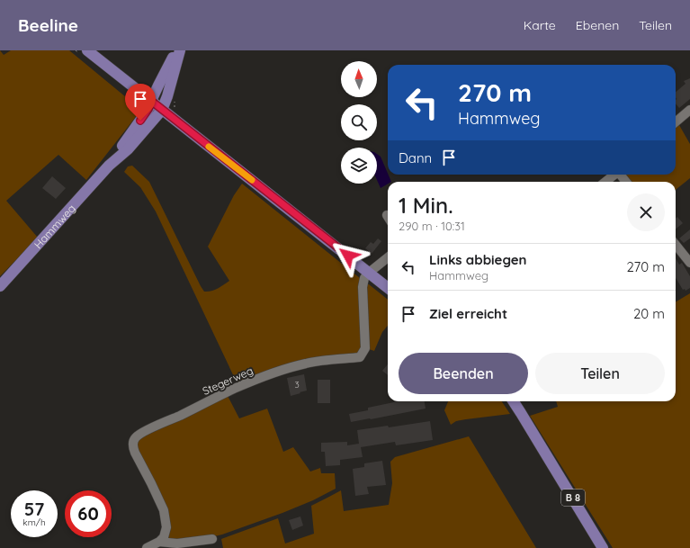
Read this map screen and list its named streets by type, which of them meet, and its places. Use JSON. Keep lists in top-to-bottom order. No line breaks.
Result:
{"streets":{"main road":["Hammweg","B 8"],"street":["Stegerweg"]},"house_numbers":["3"],"north":"top","page":{"header":"Beeline","nav":["Karte","Ebenen","Teilen"],"turn":["270 m","Hammweg"],"then":"Dann","heading":["1 Min.","290 m · 10:31"],"list":[{"name":"Links abbiegen","note":"Hammweg","value":"270 m"},{"name":"Ziel erreicht","value":"20 m"}],"buttons":["Beenden","Teilen"],"speed":"57 km/h","limit":"60"}}
